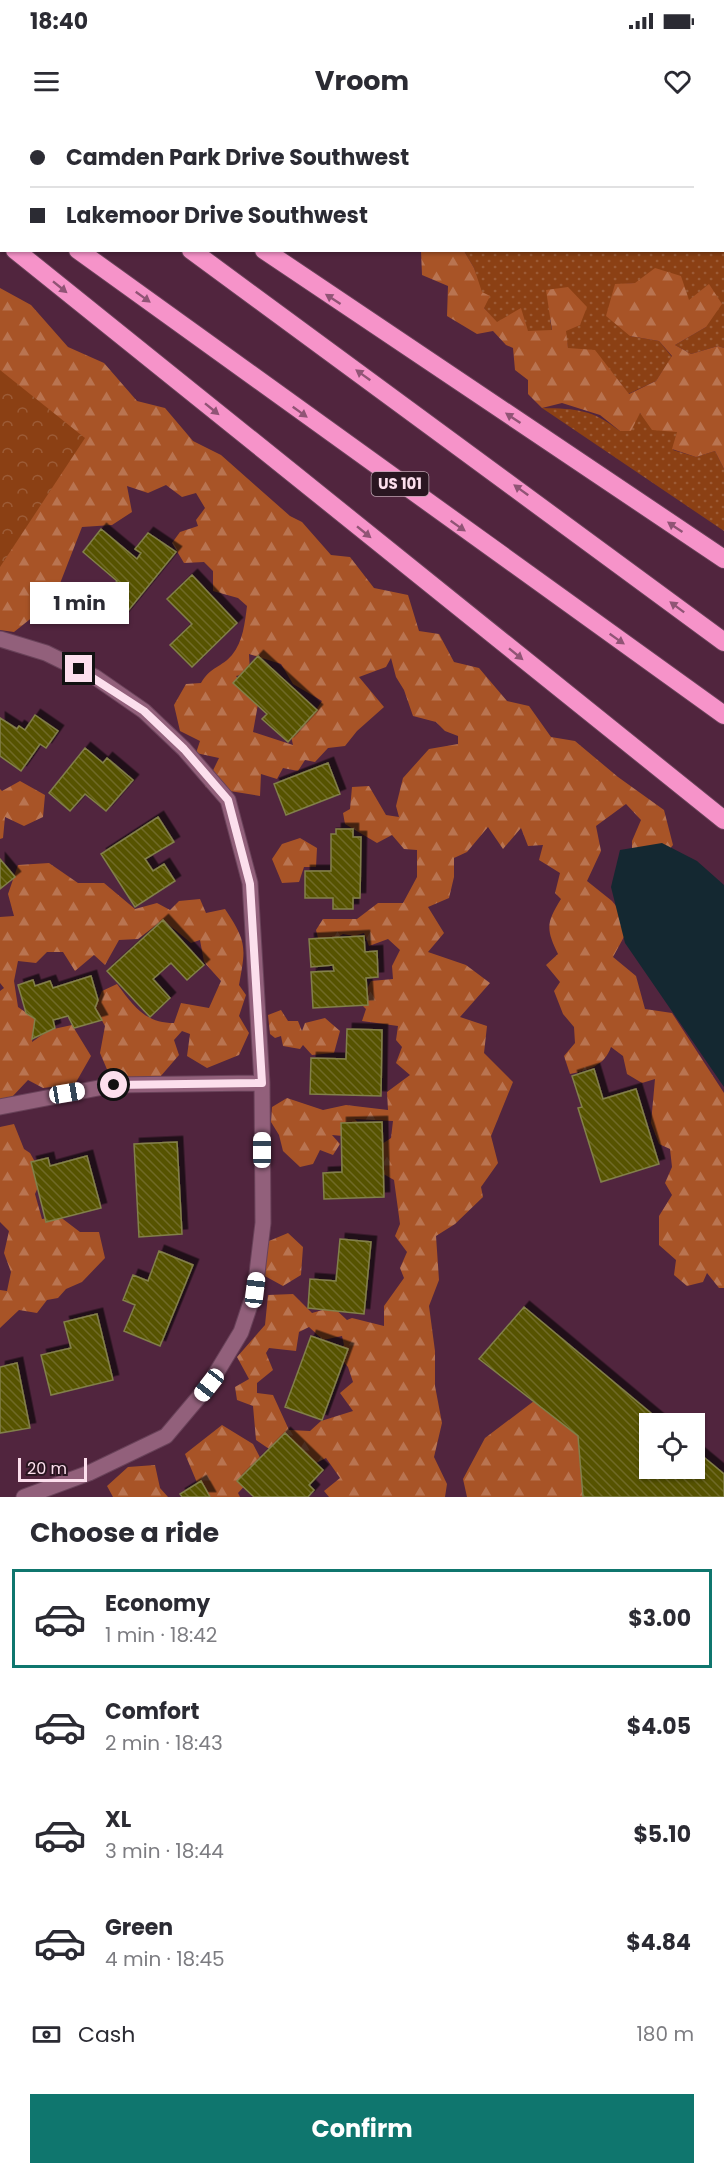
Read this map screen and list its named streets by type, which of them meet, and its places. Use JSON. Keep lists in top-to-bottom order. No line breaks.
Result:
{"streets":{"highway":["US 101"]},"scale_bar":"20 m","page":{"status":"18:40","header":"Vroom","banner":["Camden Park Drive Southwest","Lakemoor Drive Southwest"],"bubble":"1 min","scale":"20 m","heading":"Choose a ride","list":[{"name":"Economy","note":"1 min · 18:42","value":"$3.00"},{"name":"Comfort","note":"2 min · 18:43","value":"$4.05"},{"name":"XL","note":"3 min · 18:44","value":"$5.10"},{"name":"Green","note":"4 min · 18:45","value":"$4.84"}],"pay":["Cash","180 m"],"buttons":"Confirm"}}
